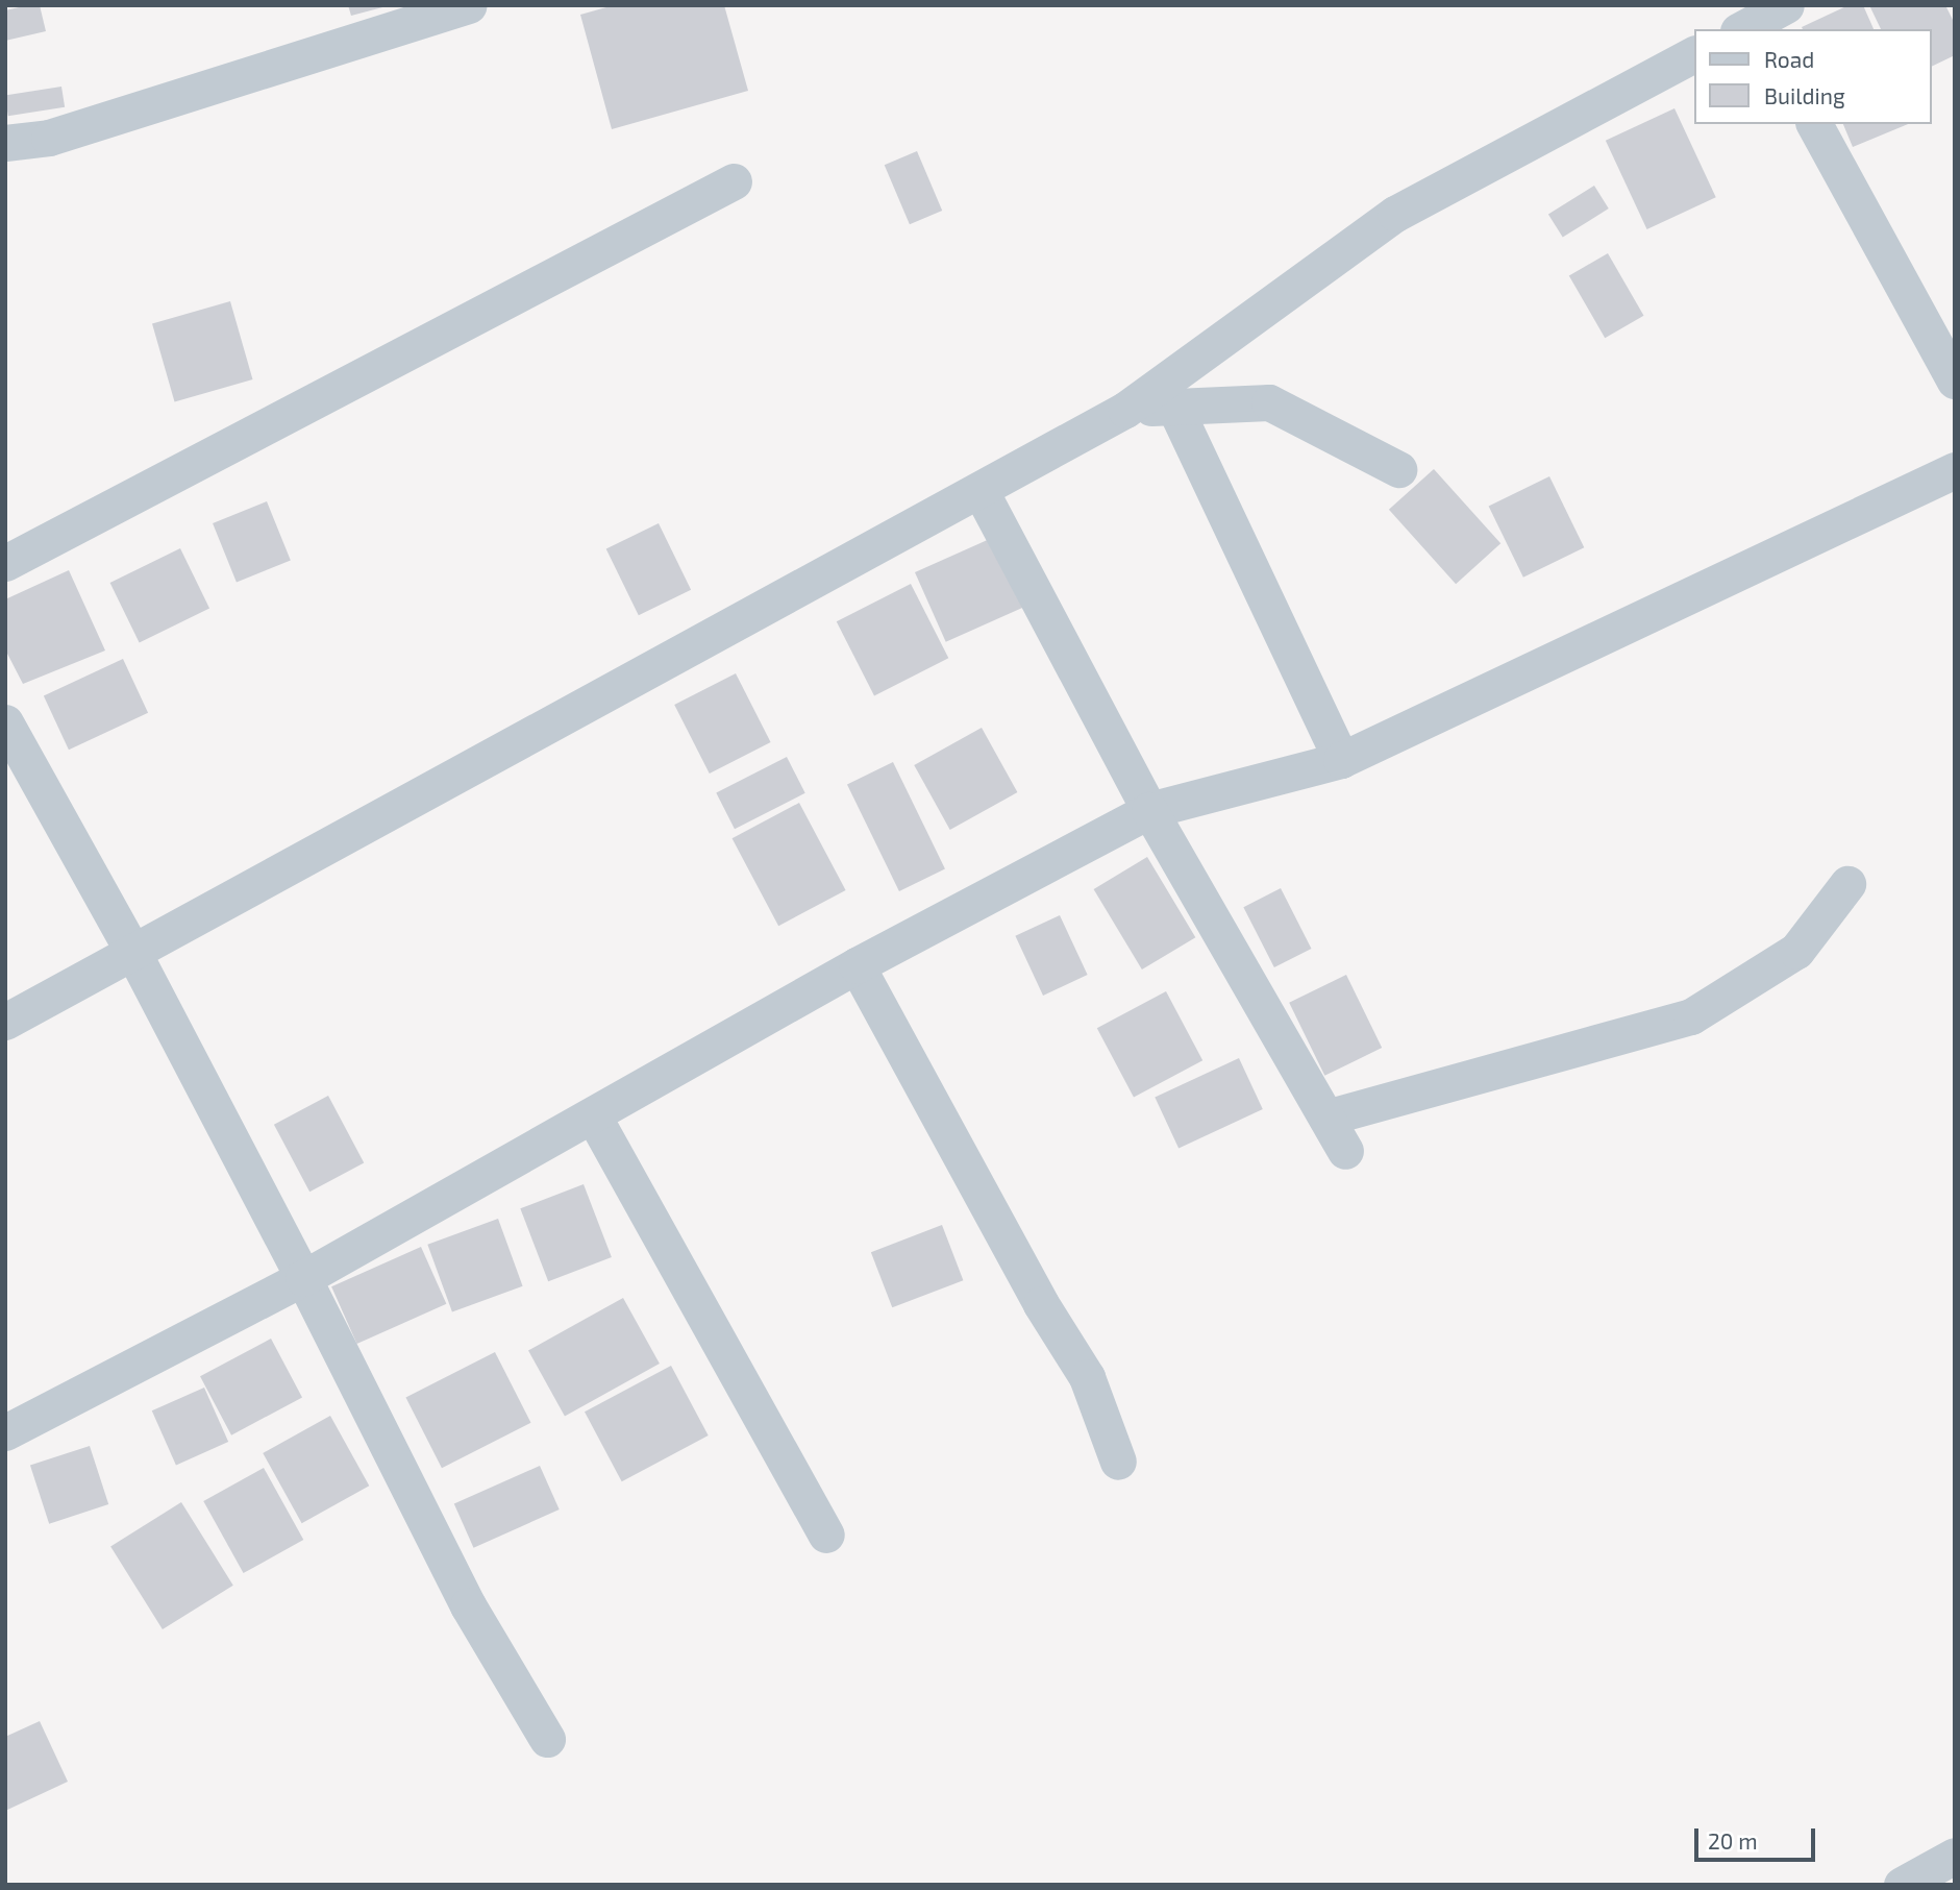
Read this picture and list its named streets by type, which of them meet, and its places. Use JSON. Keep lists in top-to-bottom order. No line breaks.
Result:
{"legend":["Road","Building"],"scale_bar":"20 m"}
